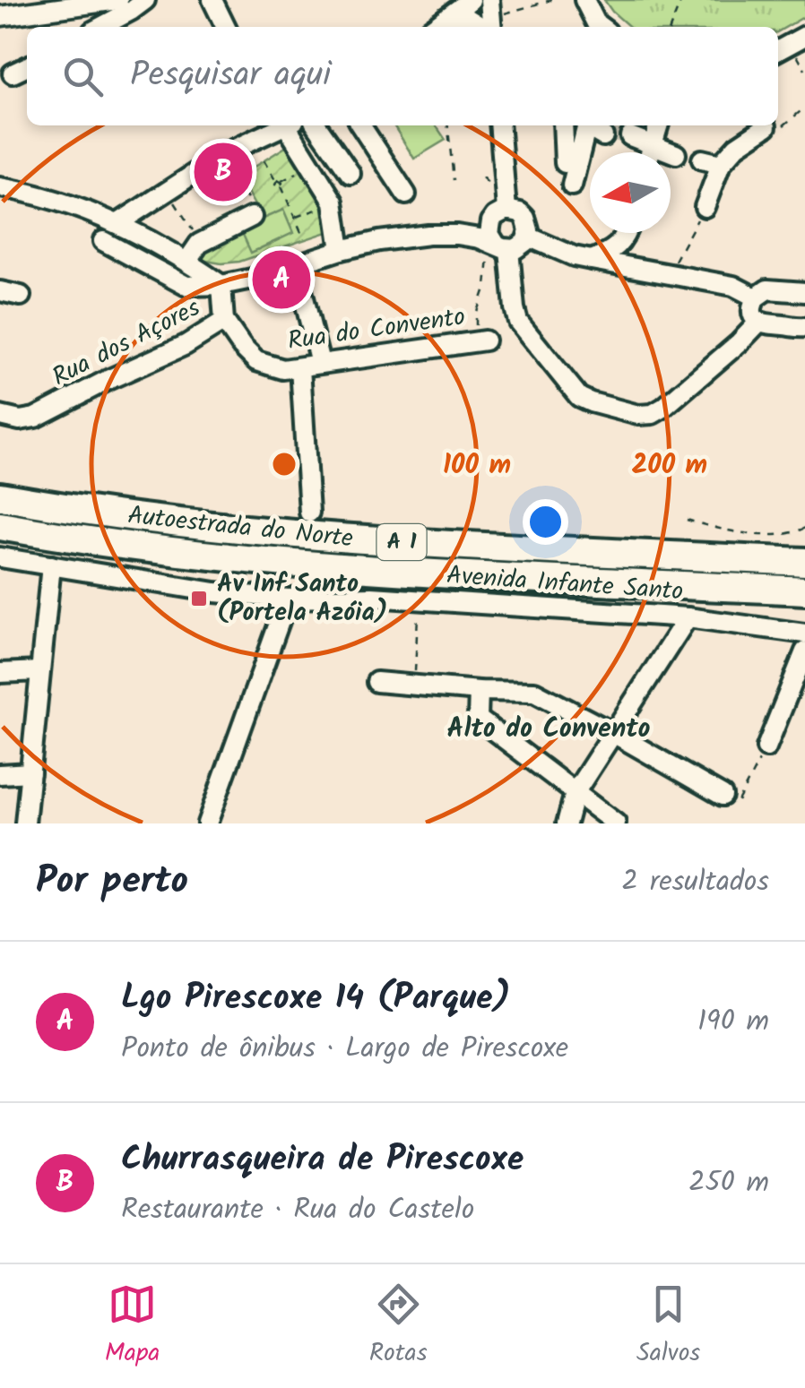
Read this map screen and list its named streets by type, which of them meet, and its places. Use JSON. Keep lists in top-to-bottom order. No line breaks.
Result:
{"streets":{"highway":["Autoestrada do Norte","A 1"],"street":["Rua do Convento","Rua dos Açores","Avenida Infante Santo"]},"crossings":[["Rua do Convento","Rua dos Açores"]],"districts":["Alto do Convento"],"places":{"transit":["Av Inf Santo (Portela Azóia)"]},"north":"left","page":{"search":"Pesquisar aqui","pins":["B","A"],"heading":["Por perto","2 resultados"],"list":[{"mark":"A","name":"Lgo Pirescoxe 14 (Parque)","note":"Ponto de ônibus · Largo de Pirescoxe","value":"190 m"},{"mark":"B","name":"Churrasqueira de Pirescoxe","note":"Restaurante · Rua do Castelo","value":"250 m"}],"nav":["Mapa","Rotas","Salvos"]},"rings":["100 m","200 m"]}
